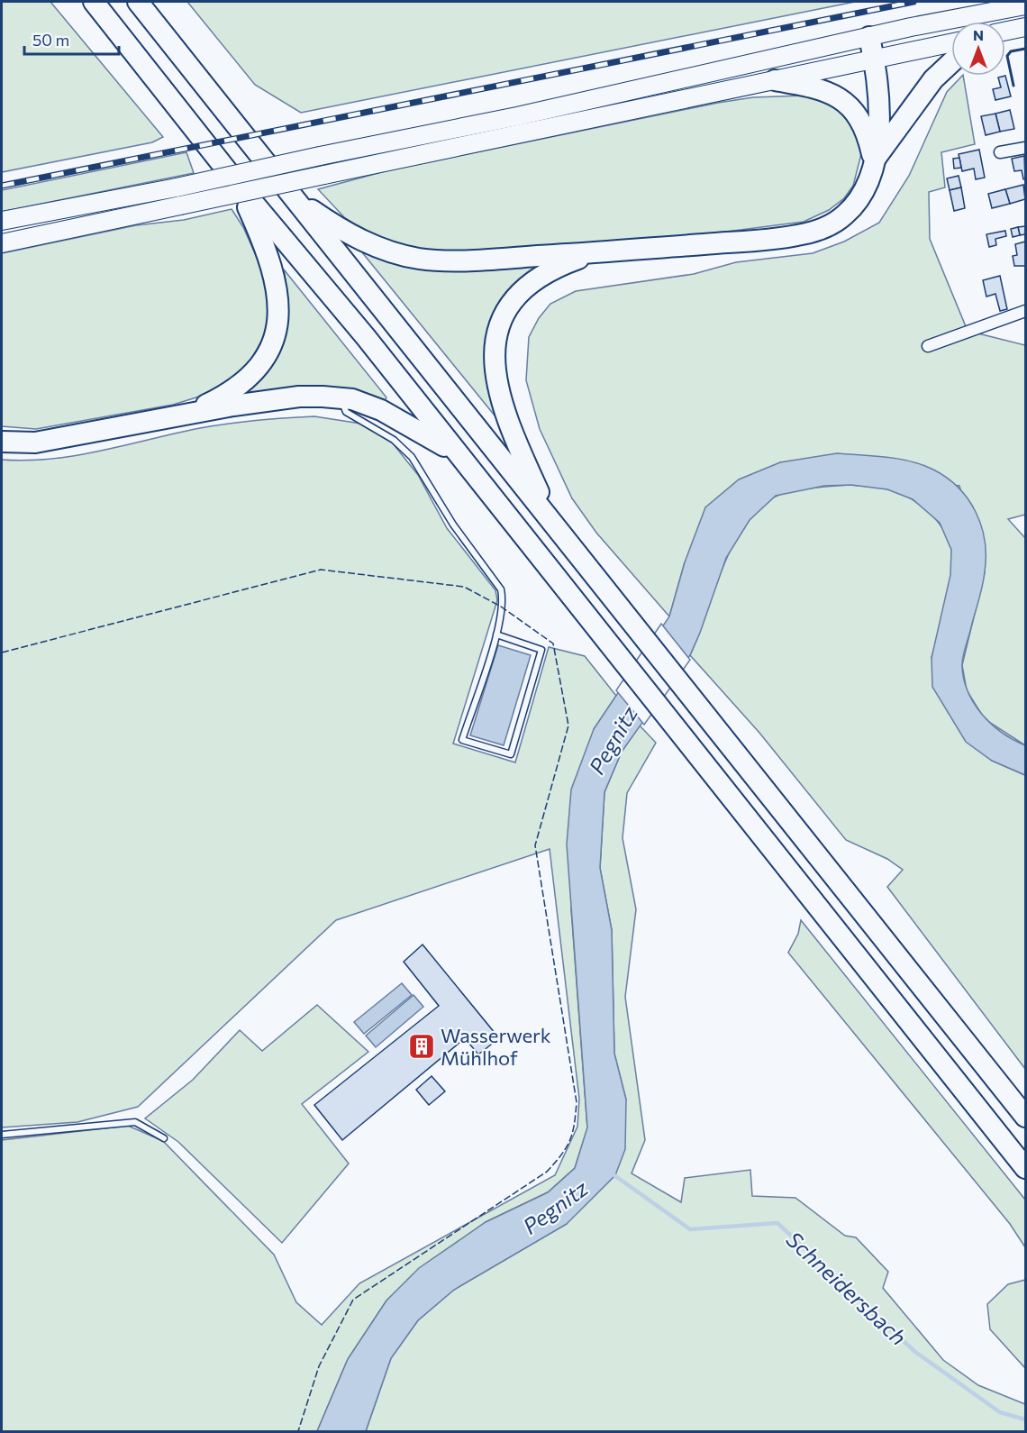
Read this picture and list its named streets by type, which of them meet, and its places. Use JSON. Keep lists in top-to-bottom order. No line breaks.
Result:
{"water":["Pegnitz","Schneidersbach"],"places":{"building":["Wasserwerk Mühlhof"]},"scale_bar":"50 m","north":"top"}
